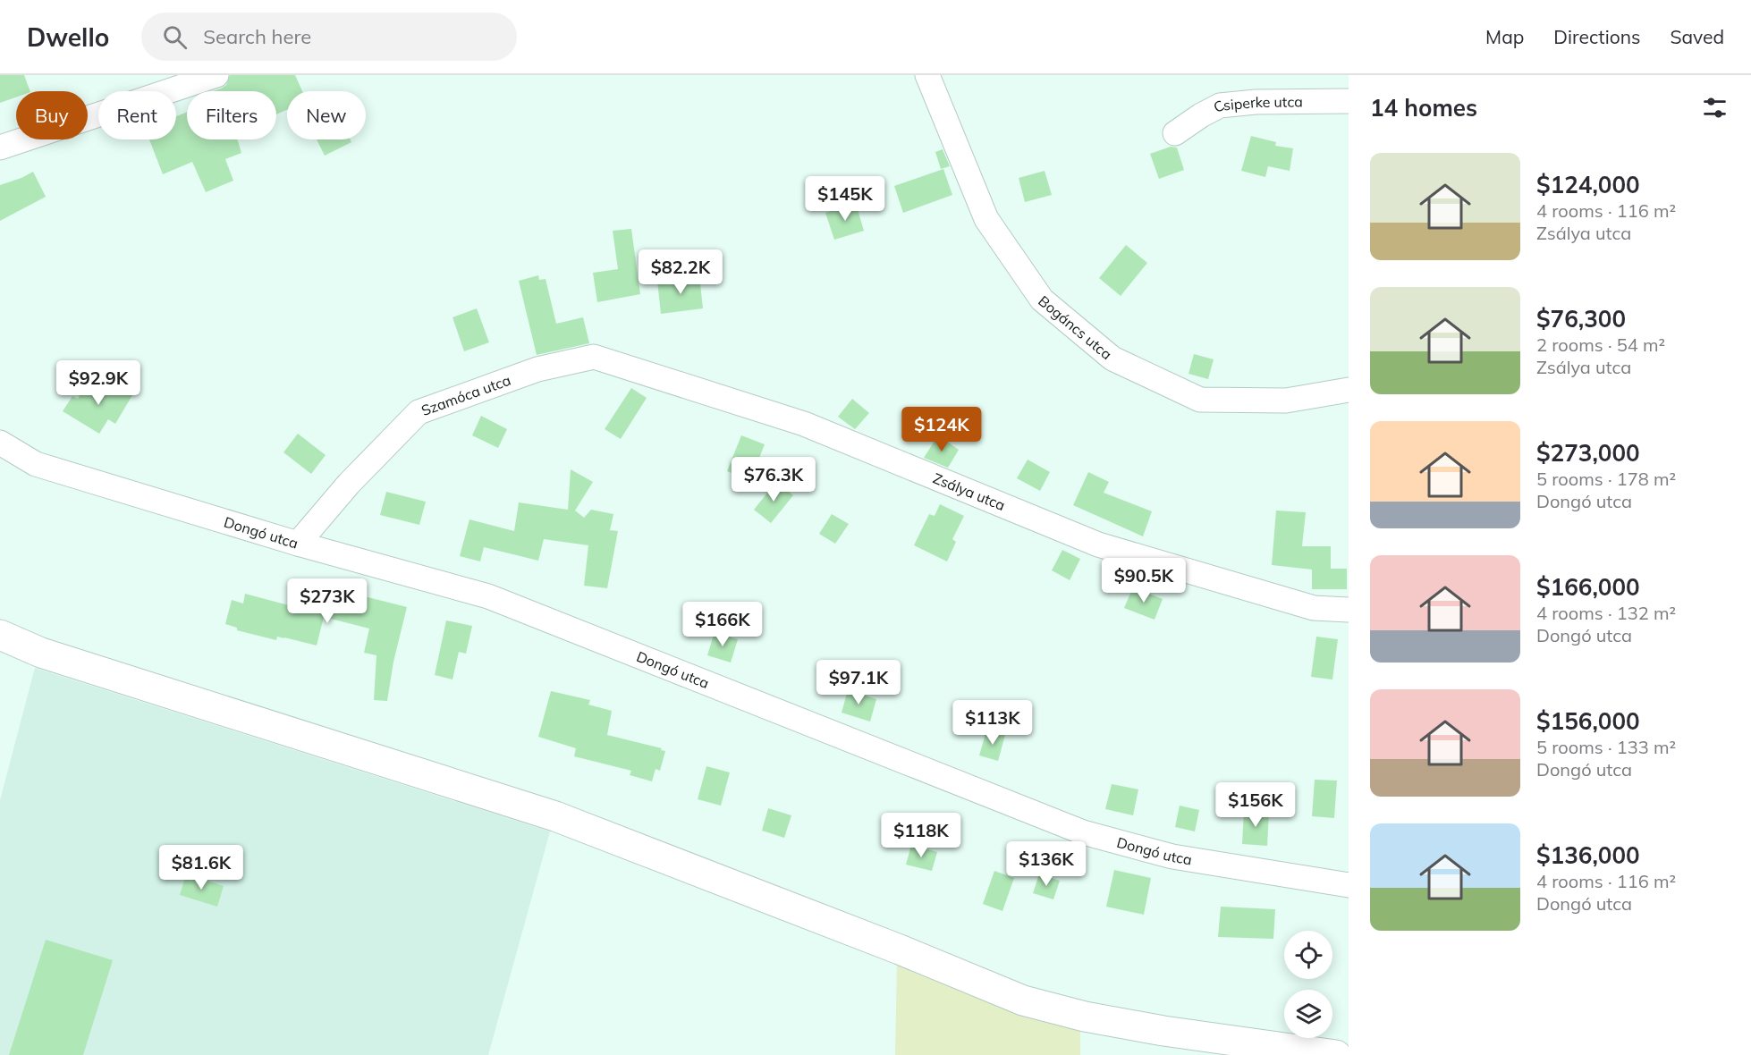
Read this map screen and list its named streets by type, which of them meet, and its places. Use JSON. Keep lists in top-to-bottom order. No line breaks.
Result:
{"streets":{"street":["Csiperke utca","Bogáncs utca","Szamóca utca","Zsálya utca","Dongó utca"]},"crossings":[["Szamóca utca","Zsálya utca"],["Szamóca utca","Dongó utca"]],"page":{"header":"Dwello","search":"Search here","nav":["Map","Directions","Saved"],"heading":"14 homes","chip":["Buy","Rent","Filters","New"],"list":[{"name":"$124,000","note":"4 rooms · 116 m² · Zsálya utca"},{"name":"$76,300","note":"2 rooms · 54 m² · Zsálya utca"},{"name":"$273,000","note":"5 rooms · 178 m² · Dongó utca"},{"name":"$166,000","note":"4 rooms · 132 m² · Dongó utca"},{"name":"$156,000","note":"5 rooms · 133 m² · Dongó utca"},{"name":"$136,000","note":"4 rooms · 116 m² · Dongó utca"}],"price":["$145K","$82.2K","$92.9K","$124K","$76.3K","$90.5K","$273K","$166K","$97.1K","$113K","$156K","$118K","$136K","$81.6K"]}}
